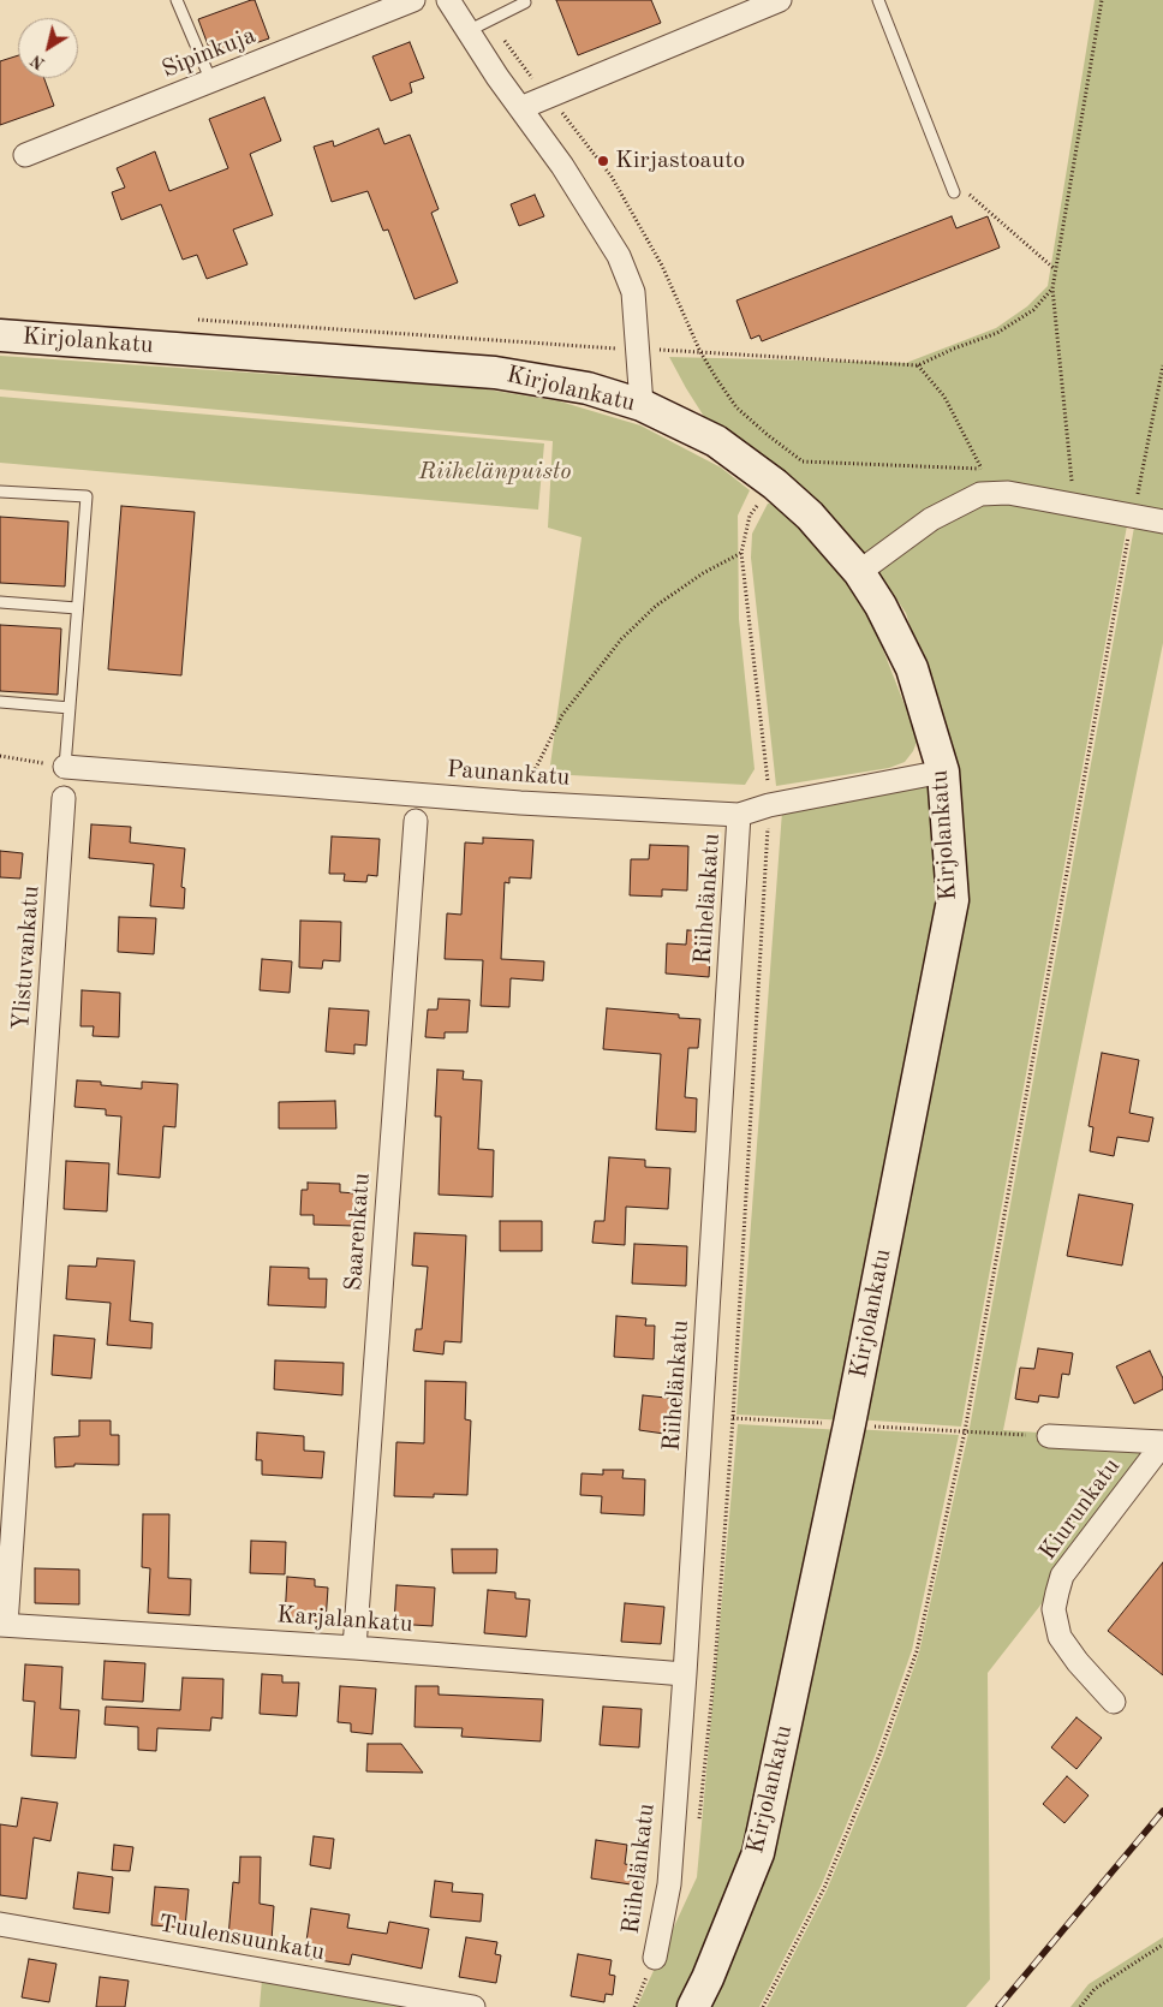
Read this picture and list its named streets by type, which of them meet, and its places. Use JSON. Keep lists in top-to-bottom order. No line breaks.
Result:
{"streets":{"main road":["Kirjolankatu"],"street":["Sipinkuja","Paunankatu","Riihelänkatu","Ylistuvankatu","Saarenkatu","Kiurunkatu","Karjalankatu","Tuulensuunkatu"]},"crossings":[["Kirjolankatu","Paunankatu"],["Paunankatu","Riihelänkatu"],["Riihelänkatu","Karjalankatu"],["Ylistuvankatu","Karjalankatu"],["Saarenkatu","Karjalankatu"]],"parks":["Riihelänpuisto"],"places":["Kirjastoauto"],"north":"bottom left"}
